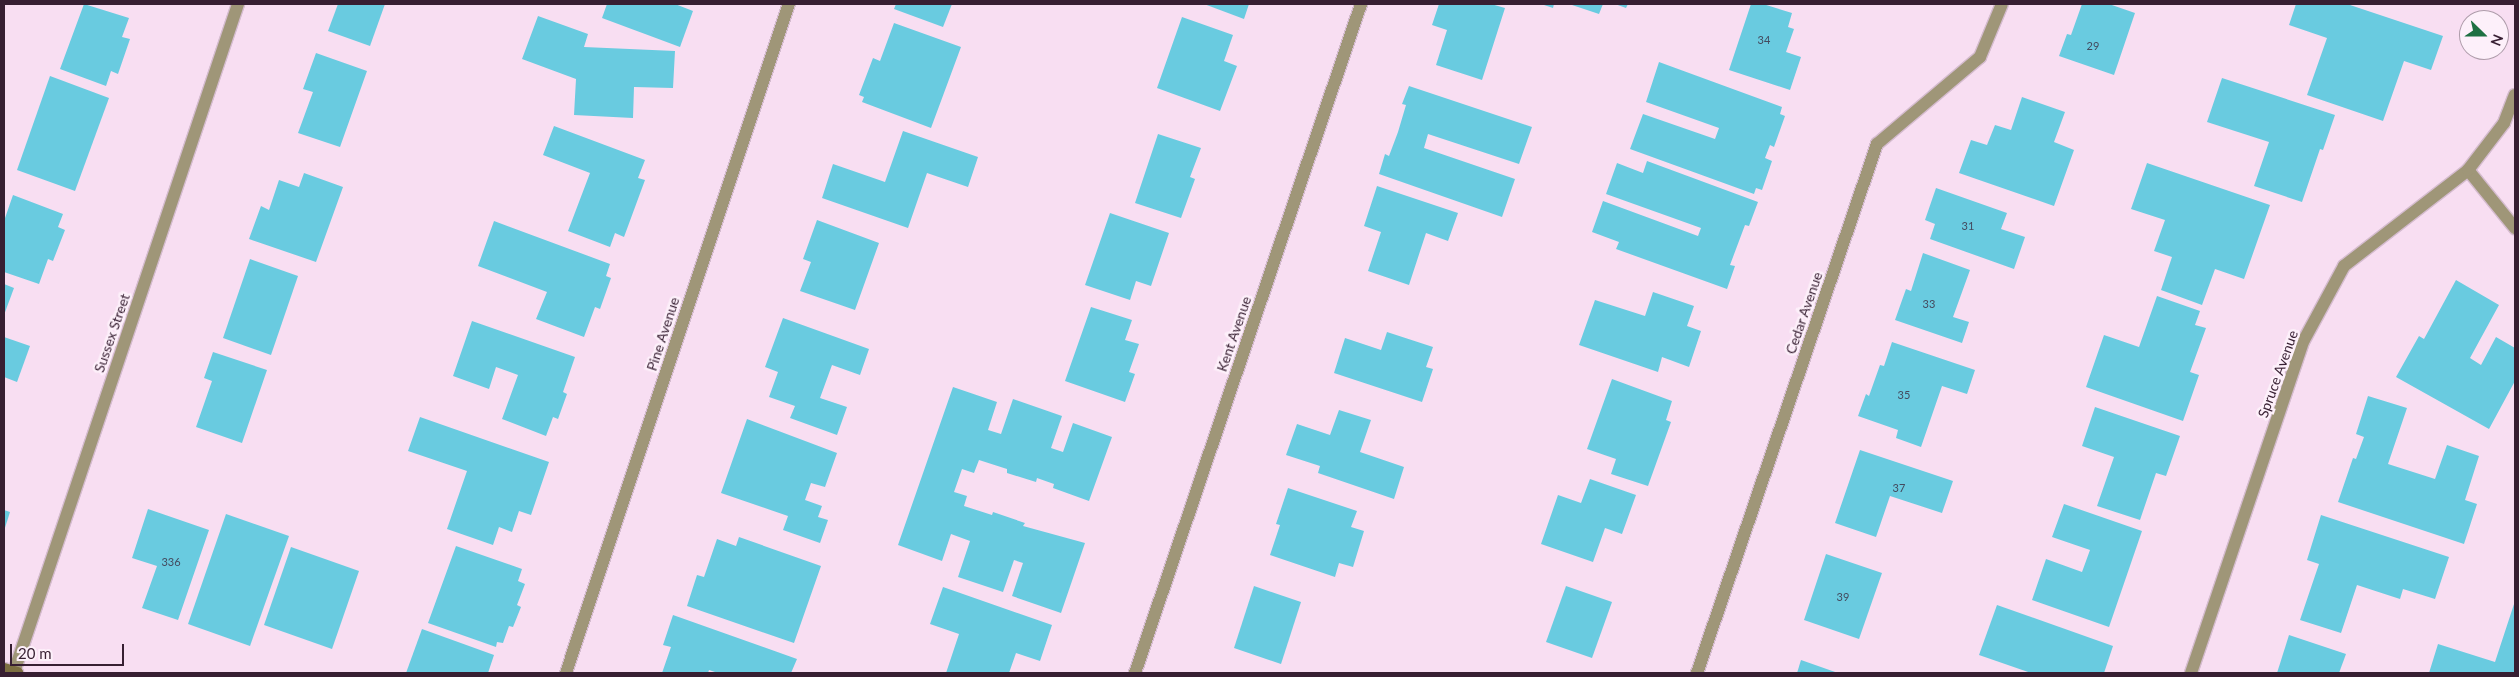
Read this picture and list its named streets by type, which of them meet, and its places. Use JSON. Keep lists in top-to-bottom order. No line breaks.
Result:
{"streets":{"street":["Cedar Avenue","Sussex Street","Pine Avenue","Kent Avenue","Spruce Avenue"]},"house_numbers":["34","29","31","33","35","37","336","39"],"scale_bar":"20 m","north":"right"}
